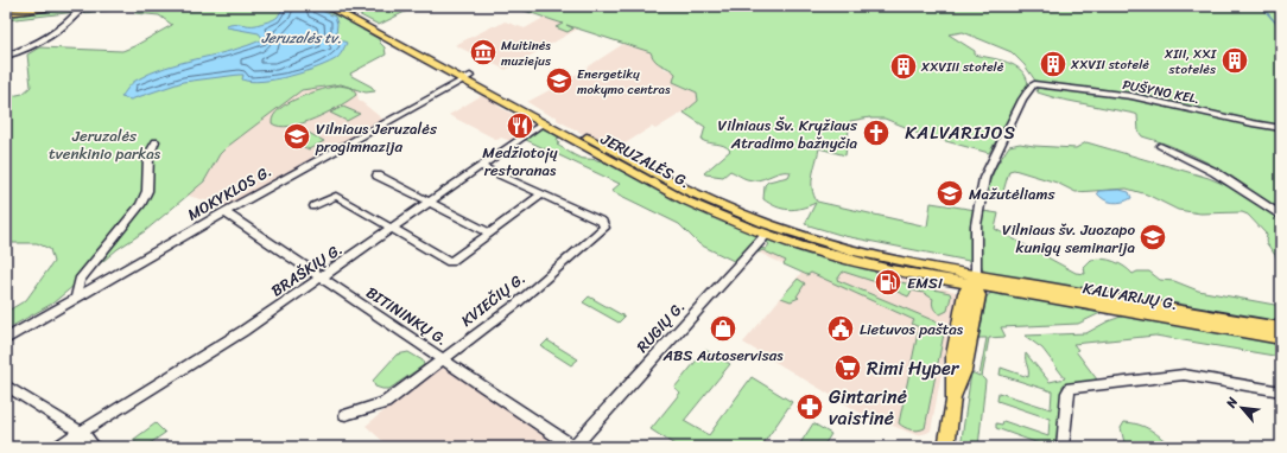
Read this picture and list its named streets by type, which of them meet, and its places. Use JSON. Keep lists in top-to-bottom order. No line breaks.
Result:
{"streets":{"main road":["JERUZALĖS G.","KALVARIJŲ G."],"street":["PUŠYNO KEL.","MOKYKLOS G.","BRAŠKIŲ G.","KVIEČIŲ G.","BITININKŲ G.","RUGIŲ G."]},"crossings":[["PUŠYNO KEL.","JERUZALĖS G."],["PUŠYNO KEL.","KALVARIJŲ G."],["JERUZALĖS G.","MOKYKLOS G."],["JERUZALĖS G.","BRAŠKIŲ G."],["JERUZALĖS G.","KALVARIJŲ G."],["JERUZALĖS G.","RUGIŲ G."],["MOKYKLOS G.","BITININKŲ G."],["BRAŠKIŲ G.","BITININKŲ G."],["KVIEČIŲ G.","BITININKŲ G."],["BITININKŲ G.","RUGIŲ G."]],"districts":["KALVARIJOS"],"water":["Jeruzalės tv."],"parks":["Jeruzalės tvenkinio parkas"],"places":{"museum":["Muitinės muziejus"],"building":["XIII, XXI stotelės","XXVII stotelė","XXVIII stotelė"],"school or university":["Energetikų mokymo centras","Vilniaus Jeruzalės progimnazija","Mažutėliams","Vilniaus šv. Juozapo kunigų seminarija"],"restaurant":["Medžiotojų restoranas"],"church":["Vilniaus Šv. Kryžiaus Atradimo bažnyčia"],"fuel station":["EMSI"],"shop":["ABS Autoservisas"],"public building":["Lietuvos paštas"],"supermarket":["Rimi Hyper"],"pharmacy":["Gintarinė vaistinė"]},"north":"top left"}
